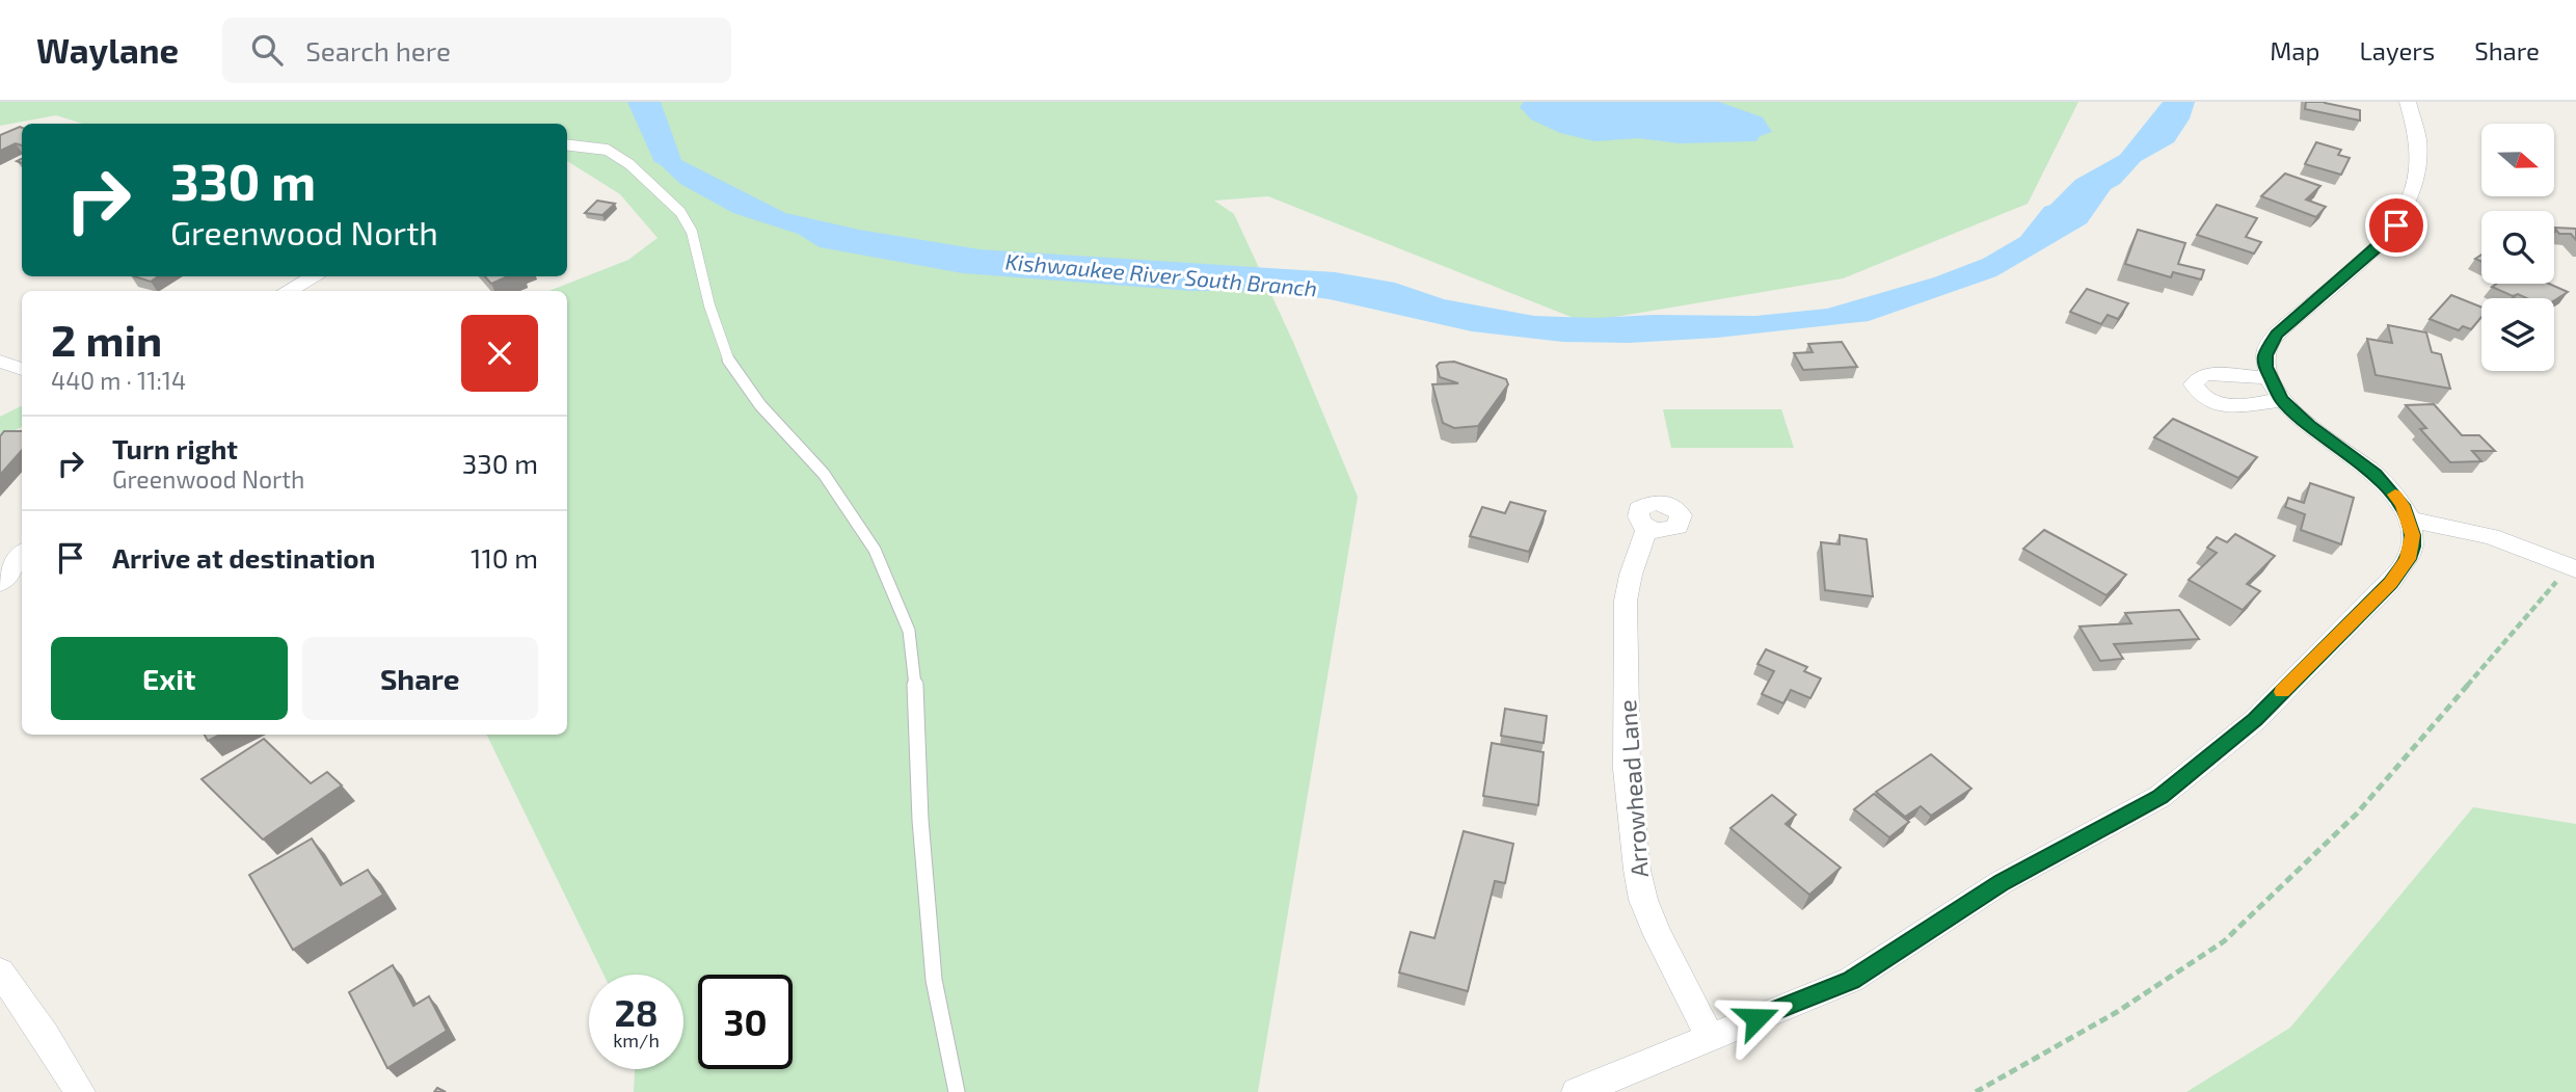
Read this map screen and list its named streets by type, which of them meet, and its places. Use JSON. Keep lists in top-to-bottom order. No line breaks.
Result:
{"streets":{"street":["Arrowhead Lane"]},"water":["Kishwaukee River South Branch"],"north":"right","page":{"header":"Waylane","search":"Search here","nav":["Map","Layers","Share"],"turn":["330 m","Greenwood North"],"heading":["2 min","440 m · 11:14"],"list":[{"name":"Turn right","note":"Greenwood North","value":"330 m"},{"name":"Arrive at destination","value":"110 m"}],"buttons":["Exit","Share"],"speed":"28 km/h","limit":"30"}}
